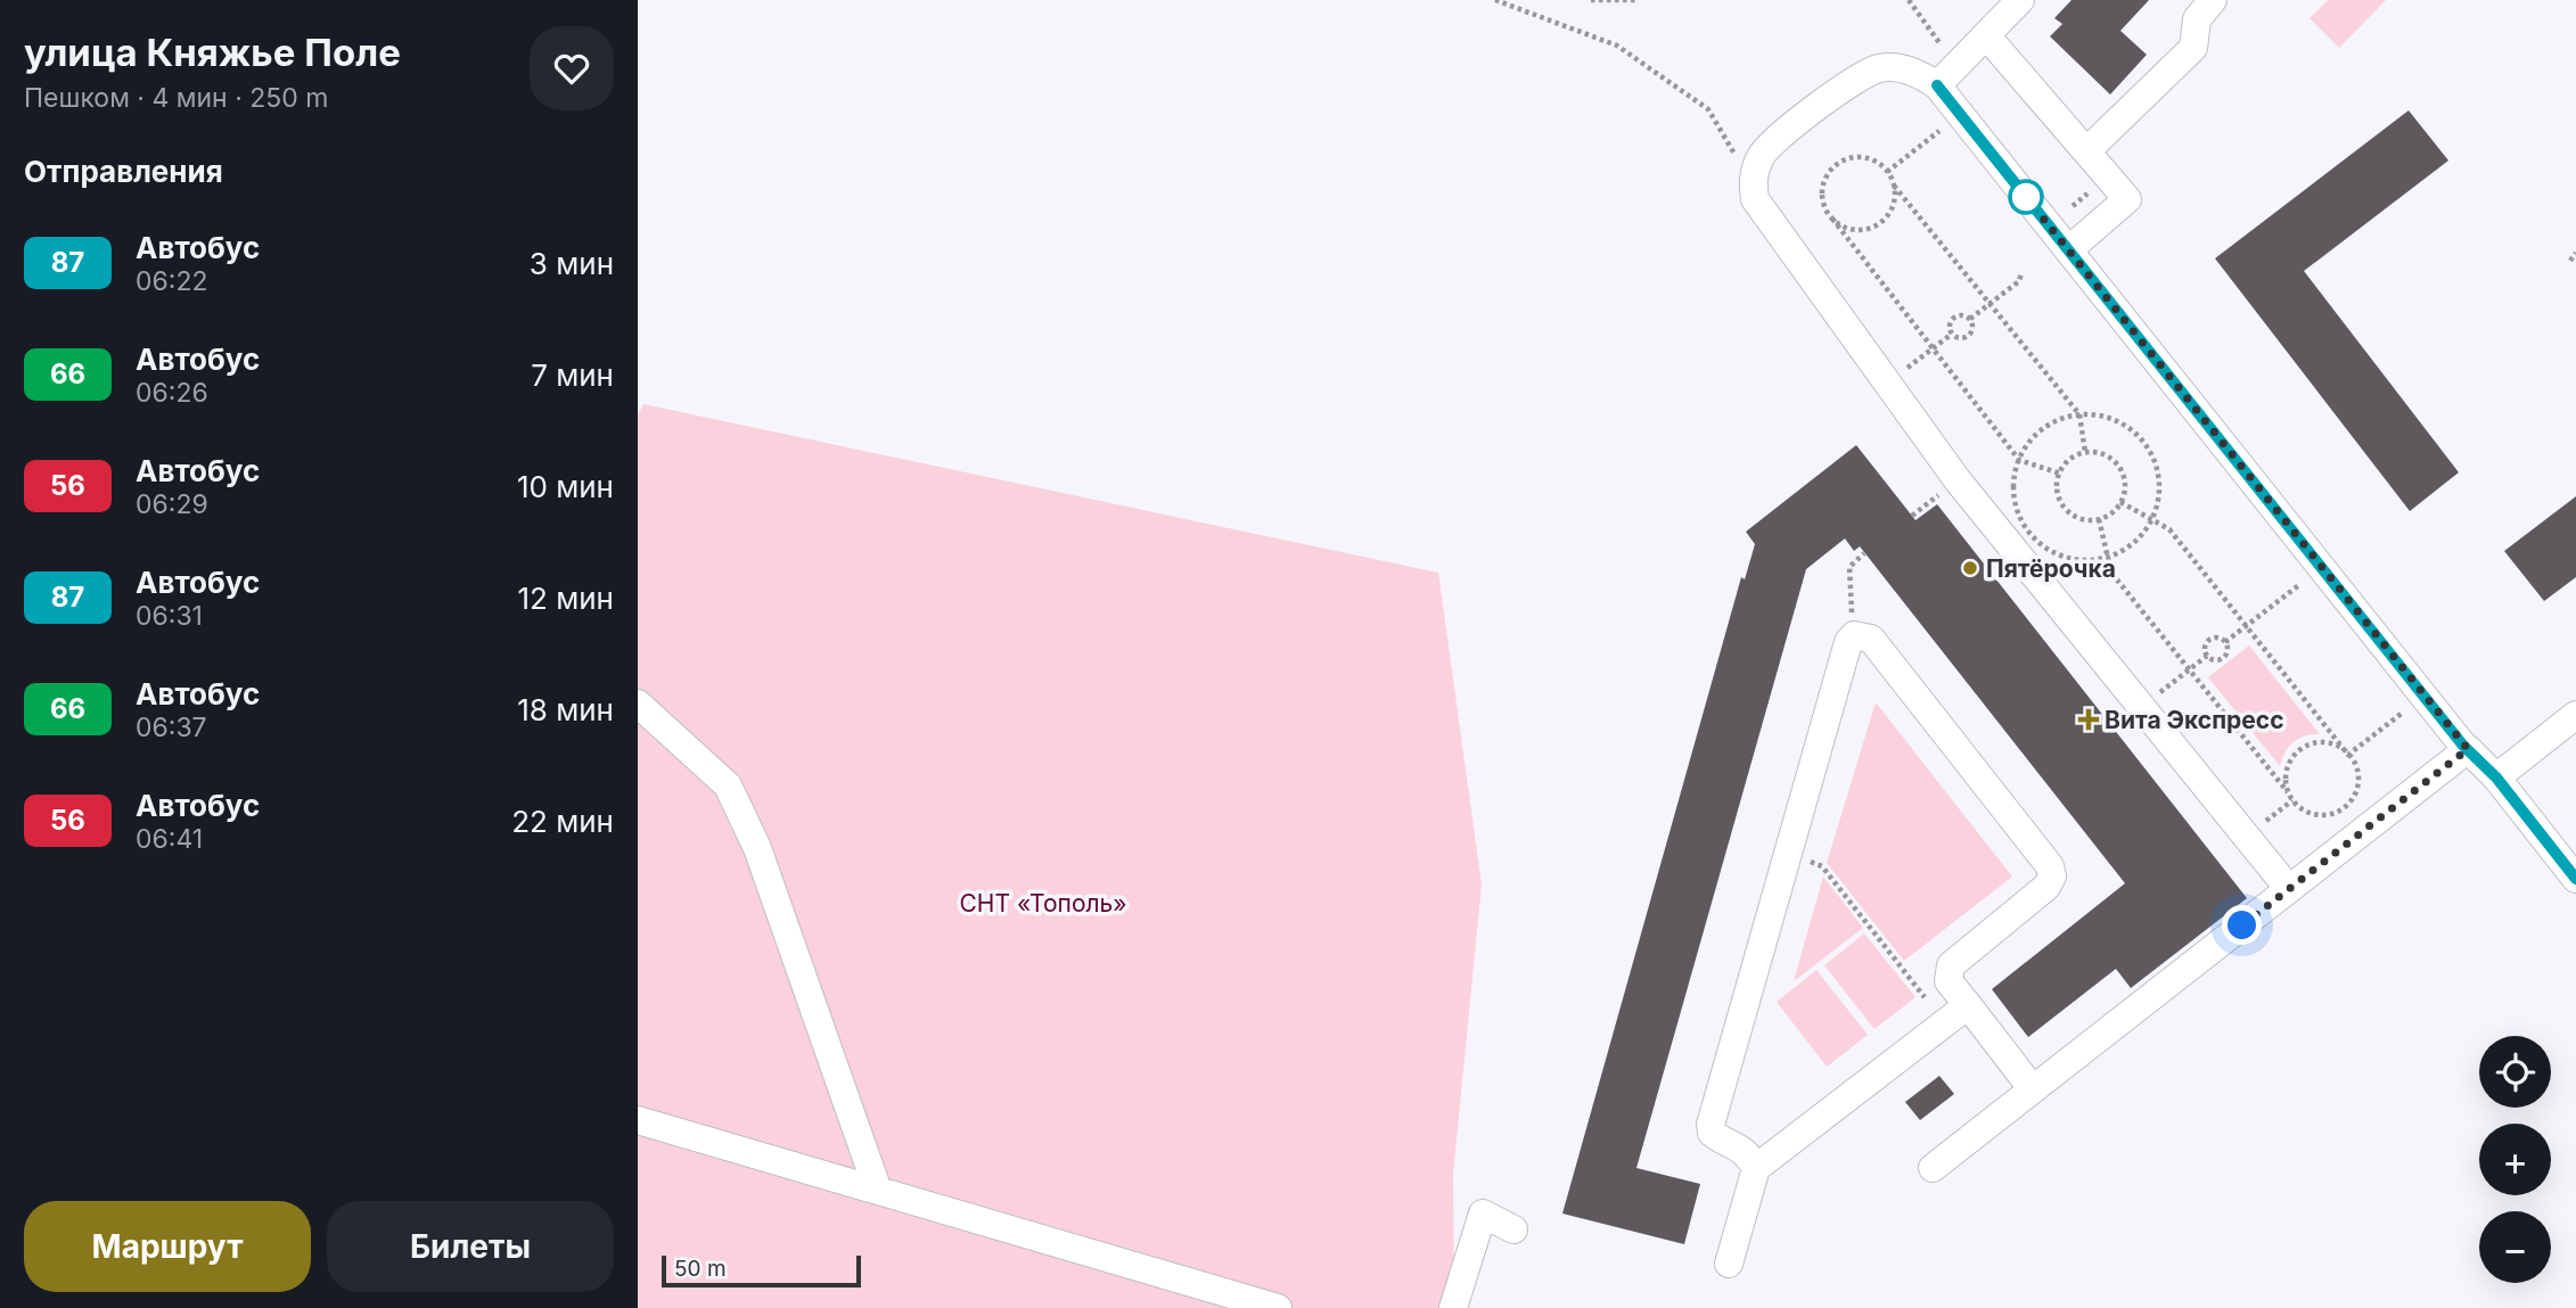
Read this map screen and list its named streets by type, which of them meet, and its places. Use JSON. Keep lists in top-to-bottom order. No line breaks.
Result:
{"parks":["СНТ «Тополь»"],"places":{"other":["Пятёрочка"],"health":["Вита Экспресс"]},"lines":["bus line 87"],"scale_bar":"50 m","page":{"heading":[["улица Княжье Поле","Пешком · 4 мин · 250 m"],"Отправления"],"list":[{"mark":"87","name":"Автобус","note":"06:22","value":"3 мин"},{"mark":"66","name":"Автобус","note":"06:26","value":"7 мин"},{"mark":"56","name":"Автобус","note":"06:29","value":"10 мин"},{"mark":"87","name":"Автобус","note":"06:31","value":"12 мин"},{"mark":"66","name":"Автобус","note":"06:37","value":"18 мин"},{"mark":"56","name":"Автобус","note":"06:41","value":"22 мин"}],"map_buttons":["+","−"],"buttons":["Маршрут","Билеты"],"scale":"50 m"}}
